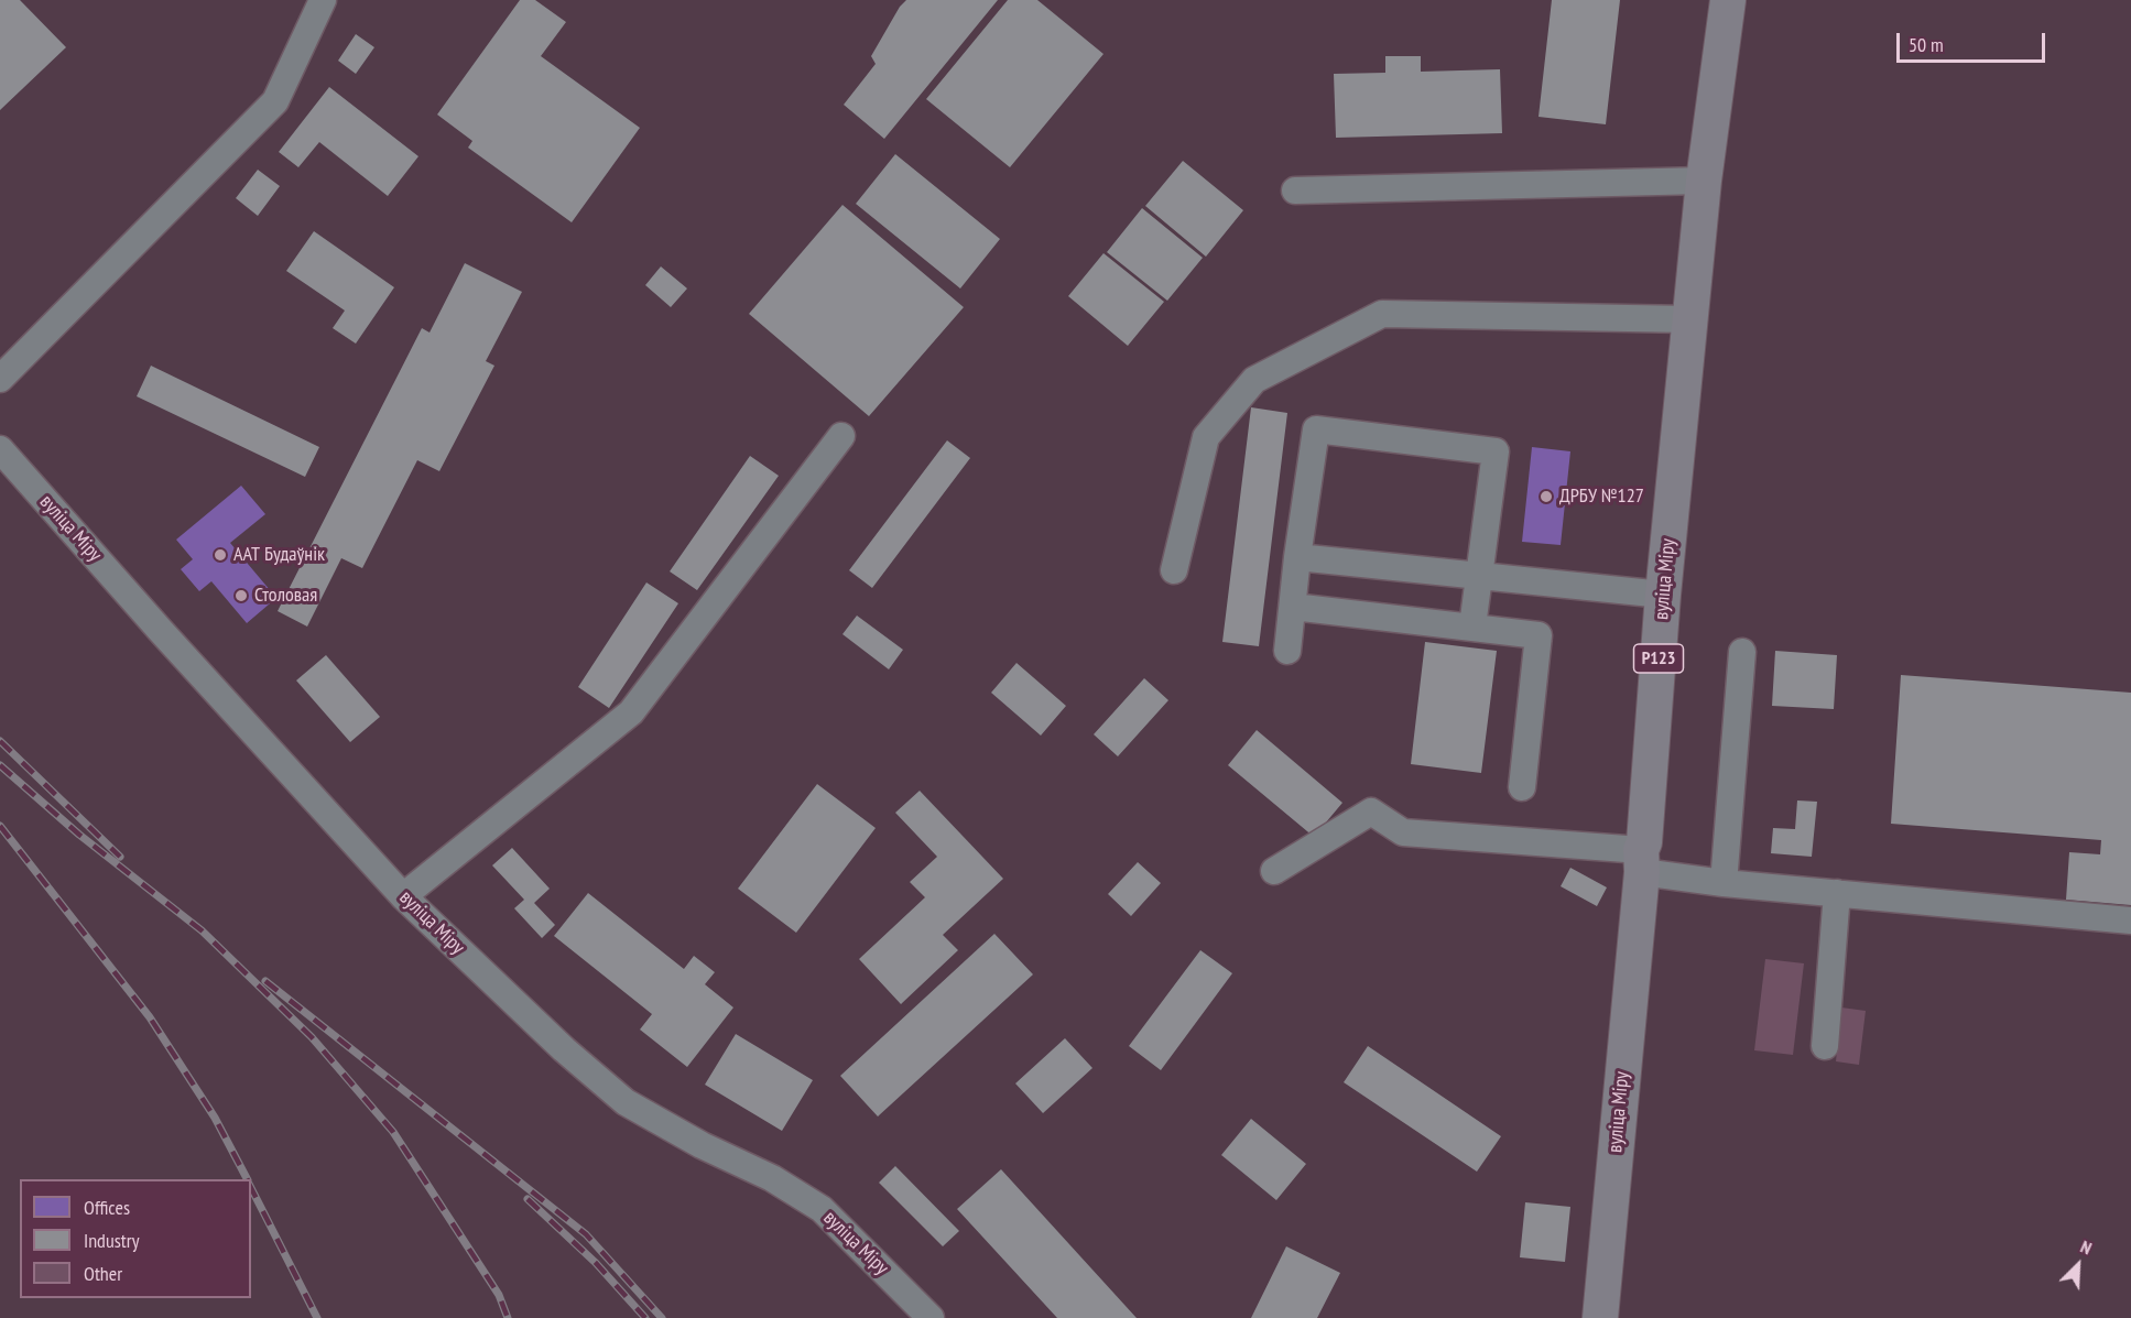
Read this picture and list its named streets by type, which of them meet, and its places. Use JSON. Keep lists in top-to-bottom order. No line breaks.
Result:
{"streets":{"main road":["вуліца Міру","Р123"]},"places":["ДРБУ №127","ААТ Будаўнік","Столовая"],"legend":["Offices","Industry","Other"],"scale_bar":"50 m","north":"top right"}
